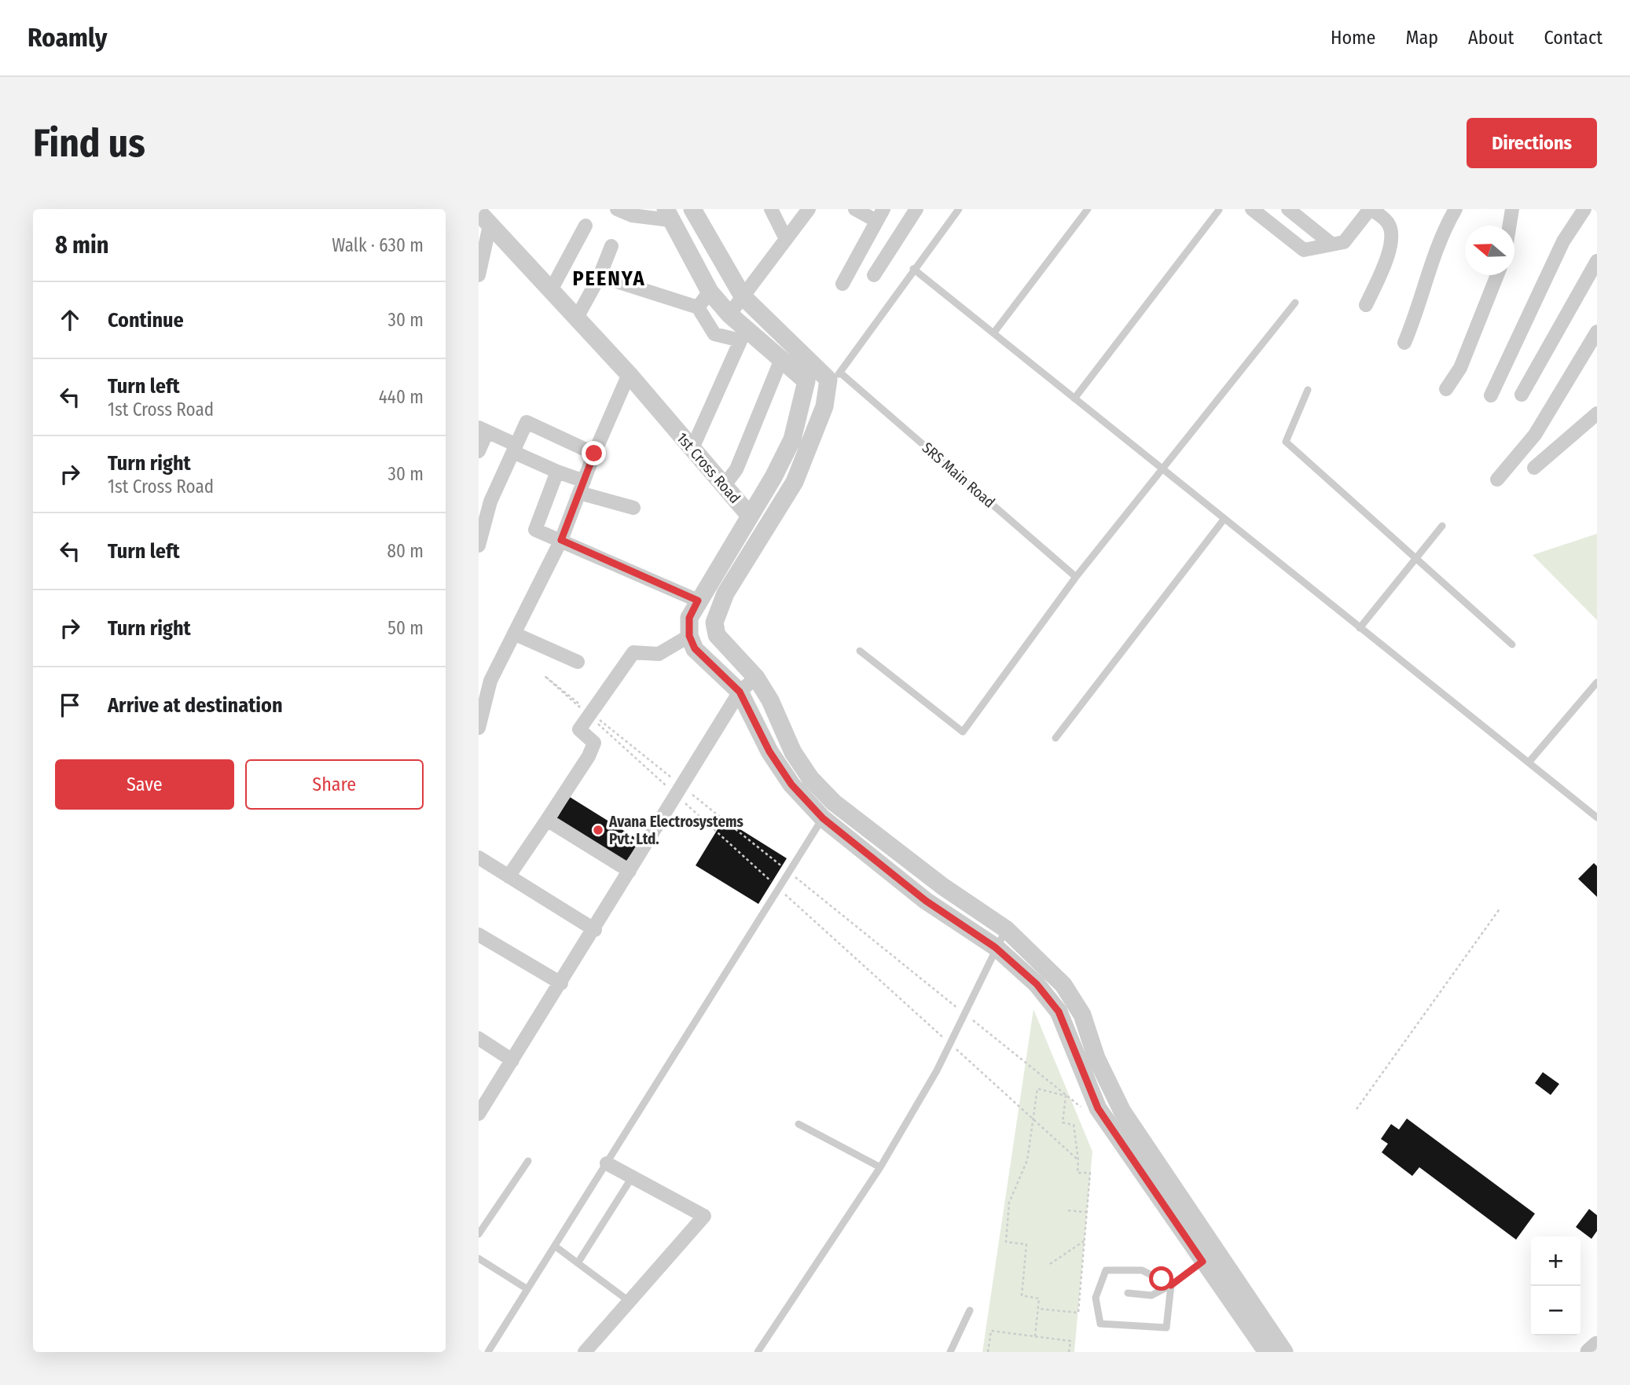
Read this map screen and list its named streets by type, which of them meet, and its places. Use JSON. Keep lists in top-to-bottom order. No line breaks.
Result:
{"streets":{"street":["1st Cross Road"],"lane":["SRS Main Road"]},"districts":["PEENYA"],"places":["Avana Electrosystems Pvt. Ltd."],"north":"left","page":{"header":"Roamly","nav":["Home","Map","About","Contact"],"buttons":["Directions",["Save","Share"]],"title":"Find us","heading":["8 min","Walk · 630 m"],"list":[["Continue","30 m"],["Turn left","1st Cross Road","440 m"],["Turn right","1st Cross Road","30 m"],["Turn left","80 m"],["Turn right","50 m"],"Arrive at destination"],"map_buttons":["+","−"]}}
